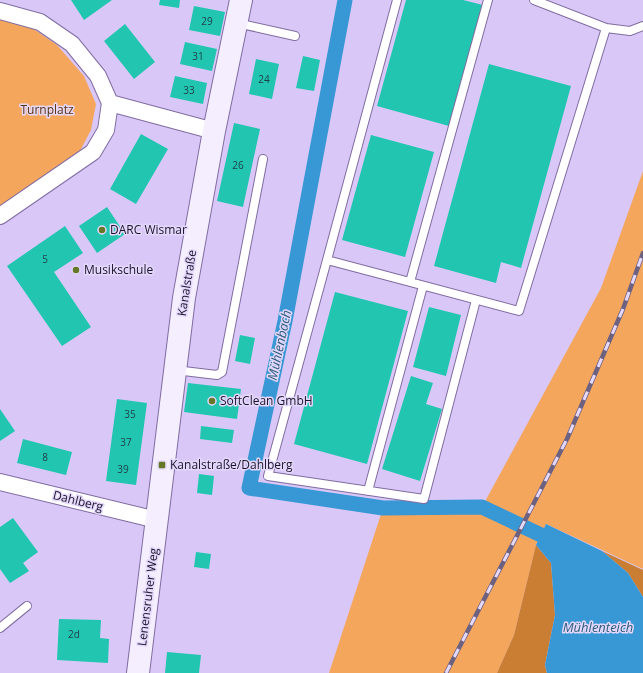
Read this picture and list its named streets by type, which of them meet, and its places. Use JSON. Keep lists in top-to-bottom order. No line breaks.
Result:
{"streets":{"street":["Kanalstraße","Dahlberg","Lenensruher Weg"]},"crossings":[["Kanalstraße","Dahlberg"],["Kanalstraße","Lenensruher Weg"],["Dahlberg","Lenensruher Weg"]],"water":["Mühlenbach","Mühlenteich"],"parks":["Turnplatz"],"places":{"other":["DARC Wismar","Musikschule","SoftClean GmbH"],"transit":["Kanalstraße/Dahlberg"]},"house_numbers":["29","31","24","33","26","5","35","37","8","39","2d"]}
